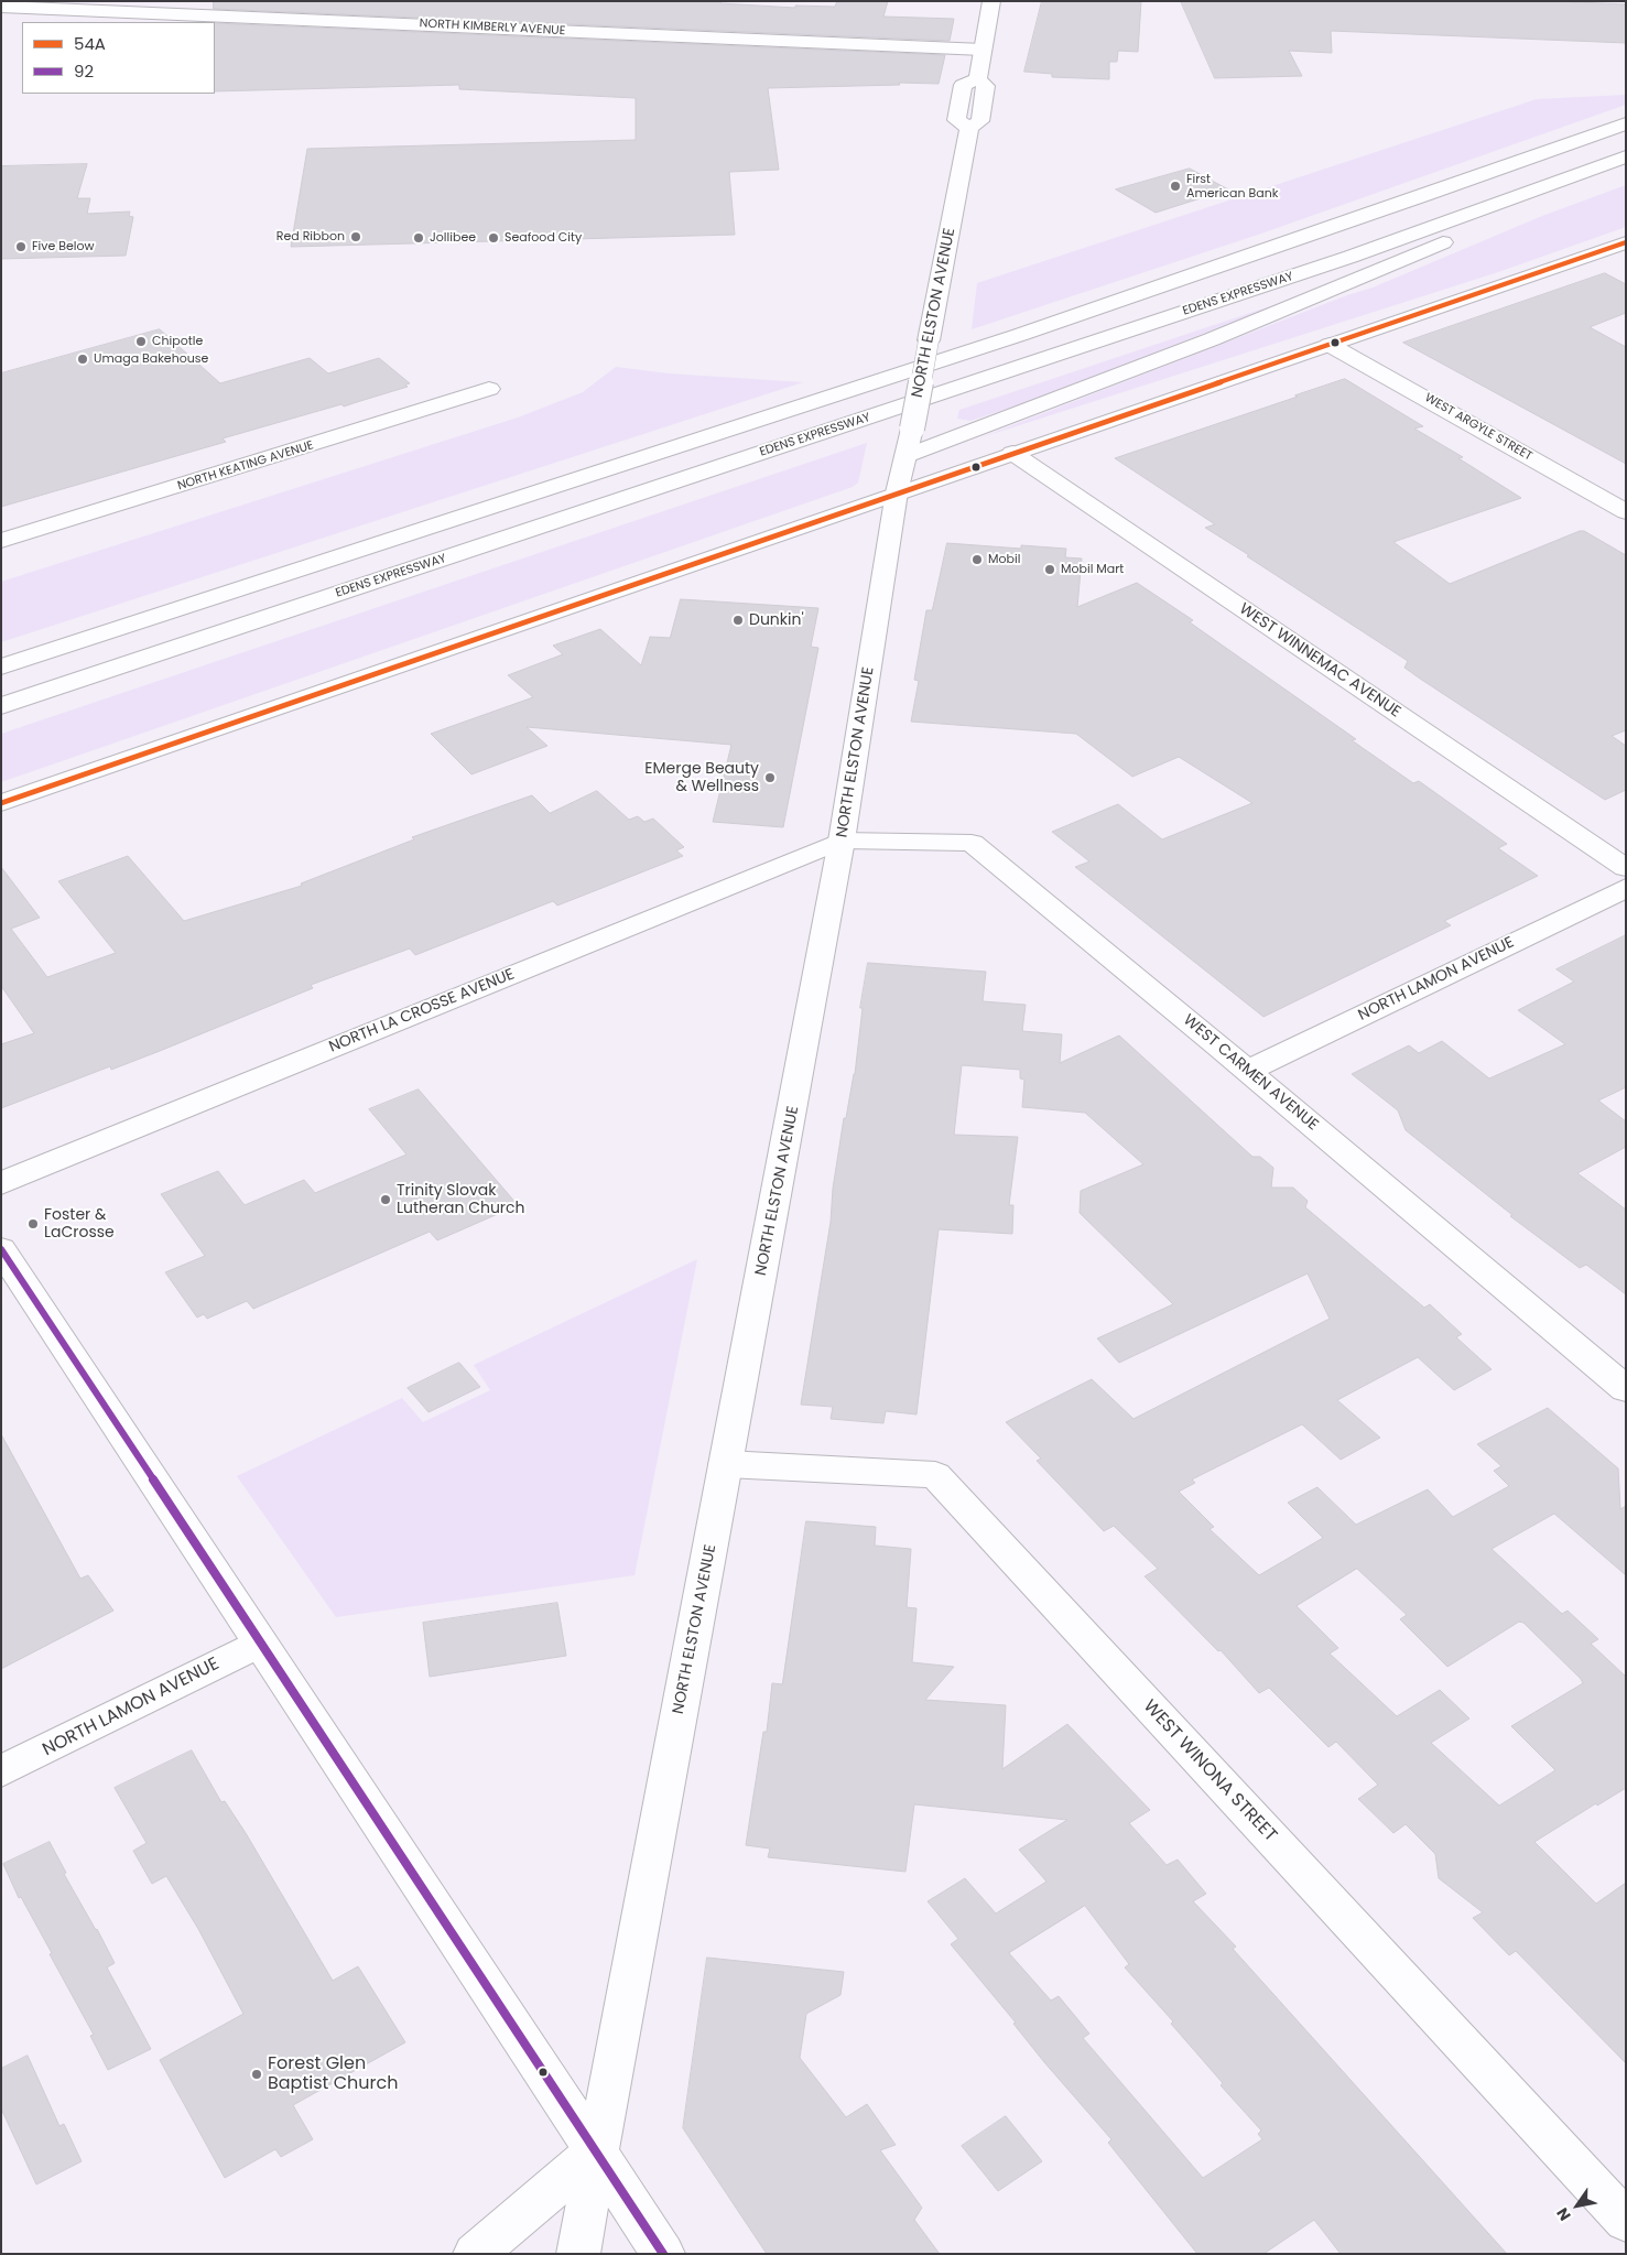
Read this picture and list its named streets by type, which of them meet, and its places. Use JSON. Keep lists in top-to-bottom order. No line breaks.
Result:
{"streets":{"main road":["NORTH KIMBERLY AVENUE","EDENS EXPRESSWAY","NORTH ELSTON AVENUE","WEST ARGYLE STREET","NORTH KEATING AVENUE","WEST WINNEMAC AVENUE","NORTH LAMON AVENUE","NORTH LA CROSSE AVENUE","WEST CARMEN AVENUE","WEST WINONA STREET"]},"crossings":[["NORTH KIMBERLY AVENUE","NORTH ELSTON AVENUE"],["NORTH ELSTON AVENUE","NORTH LA CROSSE AVENUE"],["NORTH ELSTON AVENUE","WEST CARMEN AVENUE"],["NORTH ELSTON AVENUE","WEST WINONA STREET"],["NORTH LAMON AVENUE","WEST CARMEN AVENUE"],["NORTH LA CROSSE AVENUE","WEST CARMEN AVENUE"]],"places":["First American Bank","Red Ribbon","Jollibee","Seafood City","Five Below","Chipotle","Umaga Bakehouse","Mobil","Mobil Mart","Dunkin'","EMerge Beauty & Wellness","Trinity Slovak Lutheran Church","Foster & LaCrosse","Forest Glen Baptist Church"],"lines":["transit line 54A","transit line 92"],"legend":["54A","92"],"north":"bottom left"}
